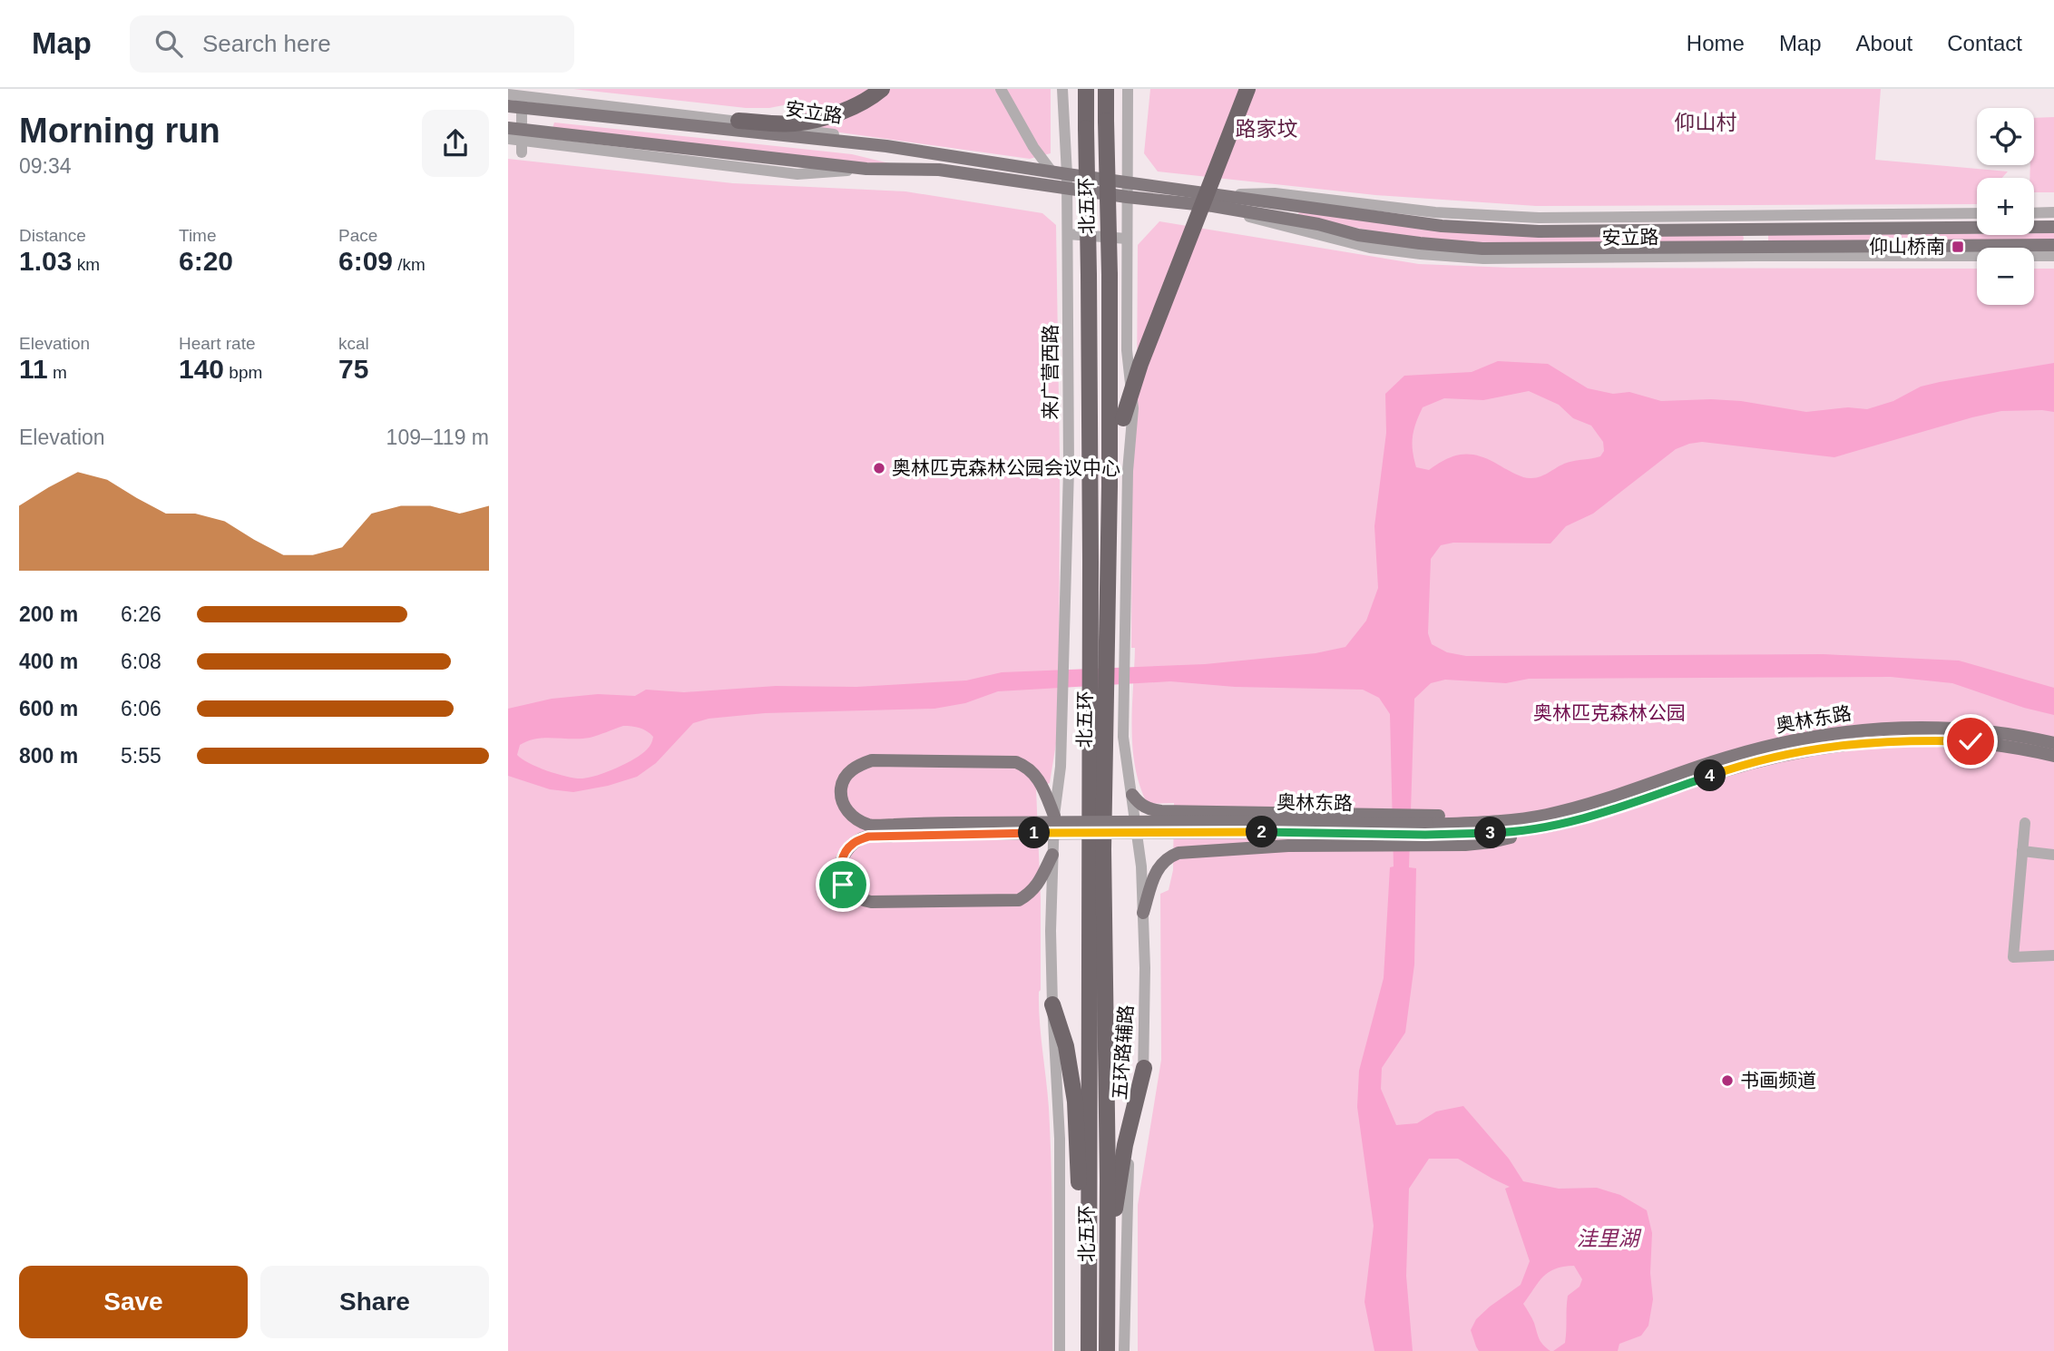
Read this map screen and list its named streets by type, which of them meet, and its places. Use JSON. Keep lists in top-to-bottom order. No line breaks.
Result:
{"streets":{"highway":["北五环"],"main road":["安立路","奥林东路"],"street":["来广营西路","五环路辅路"]},"crossings":[["安立路","来广营西路"],["安立路","五环路辅路"],["来广营西路","奥林东路"]],"districts":["仰山村","路家坟"],"water":["洼里湖"],"parks":["奥林匹克森林公园"],"places":{"transit":["仰山桥南"],"other":["奥林匹克森林公园会议中心","书画频道"]},"page":{"header":"Map","search":"Search here","nav":["Home","Map","About","Contact"],"heading":["Morning run","09:34"],"map_buttons":["+","−"],"stats":[["Distance","1.03 km"],["Time","6:20"],["Pace","6:09 /km"],["Elevation","11 m"],["Heart rate","140 bpm"],["kcal","75"]],"chart":["Elevation","109–119 m"],"list":[{"name":"200 m","note":"6:26"},{"name":"400 m","note":"6:08"},{"name":"600 m","note":"6:06"},{"name":"800 m","note":"5:55"}],"pins":["4","2","1","3"],"buttons":["Save","Share"]}}
